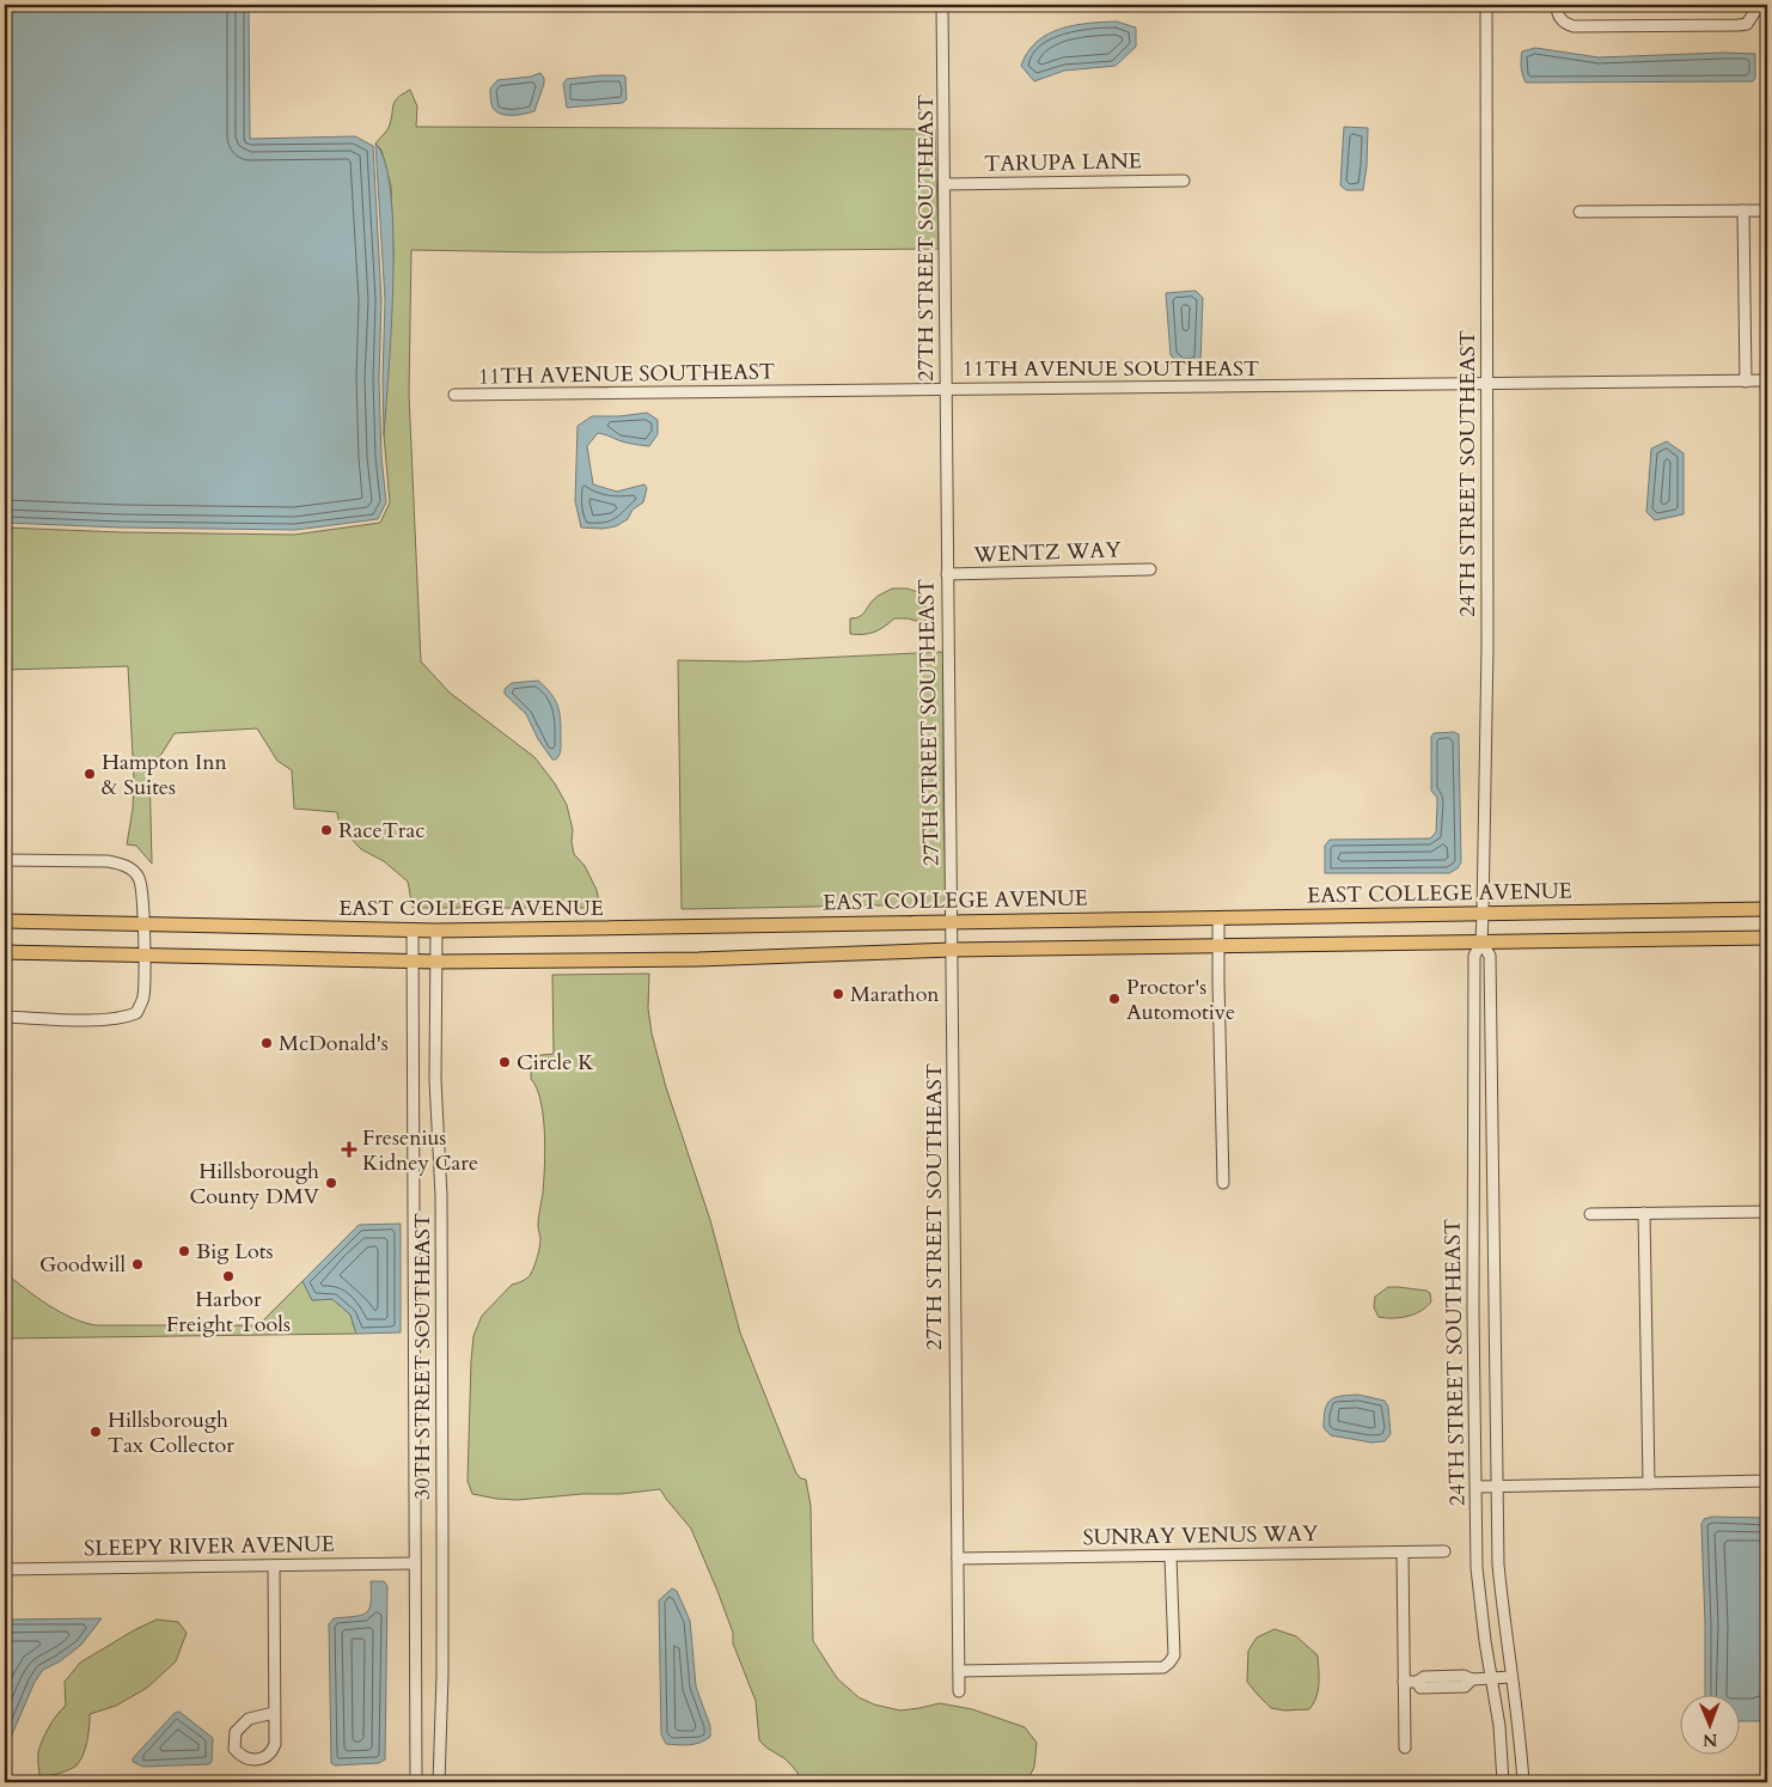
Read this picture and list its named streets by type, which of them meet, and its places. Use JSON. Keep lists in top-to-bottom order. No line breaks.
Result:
{"streets":{"main road":["EAST COLLEGE AVENUE"],"street":["TARUPA LANE","27TH STREET SOUTHEAST","11TH AVENUE SOUTHEAST","24TH STREET SOUTHEAST","WENTZ WAY","30TH STREET SOUTHEAST","SUNRAY VENUS WAY","SLEEPY RIVER AVENUE"]},"crossings":[["TARUPA LANE","27TH STREET SOUTHEAST"],["27TH STREET SOUTHEAST","11TH AVENUE SOUTHEAST"],["27TH STREET SOUTHEAST","WENTZ WAY"],["27TH STREET SOUTHEAST","EAST COLLEGE AVENUE"],["27TH STREET SOUTHEAST","SUNRAY VENUS WAY"],["11TH AVENUE SOUTHEAST","24TH STREET SOUTHEAST"],["24TH STREET SOUTHEAST","EAST COLLEGE AVENUE"],["EAST COLLEGE AVENUE","30TH STREET SOUTHEAST"],["30TH STREET SOUTHEAST","SLEEPY RIVER AVENUE"]],"places":{"other":["Hampton Inn & Suites","RaceTrac","Marathon","Proctor's Automotive","McDonald's","Circle K","Hillsborough County DMV","Big Lots","Goodwill","Harbor Freight Tools","Hillsborough Tax Collector"],"health":["Fresenius Kidney Care"]},"north":"bottom"}
